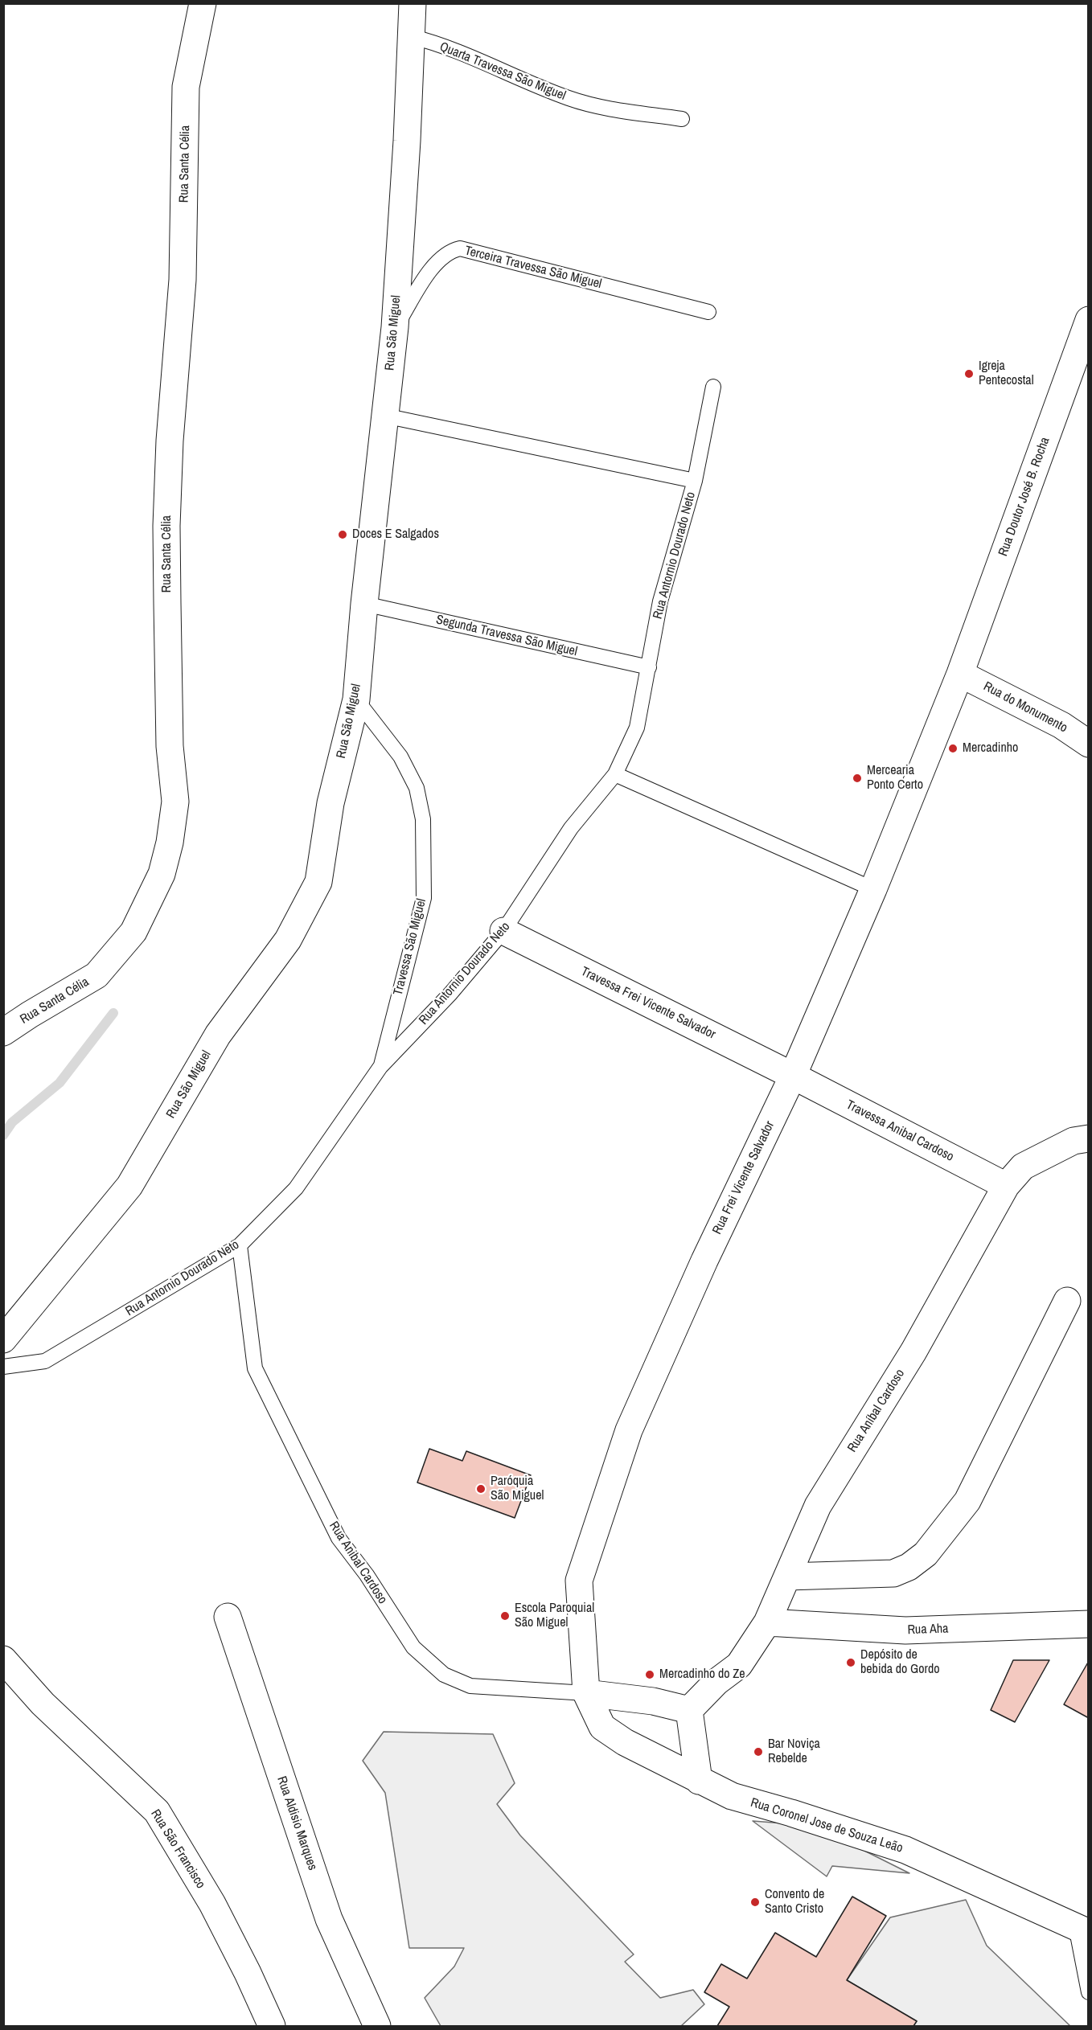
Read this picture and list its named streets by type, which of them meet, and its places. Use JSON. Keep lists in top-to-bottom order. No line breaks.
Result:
{"streets":{"street":["Rua Santa Célia","Rua São Miguel","Rua Doutor José B. Rocha","Rua do Monumento","Travessa Frei Vicente Salvador","Travessa Anibal Cardoso","Rua Frei Vicente Salvador","Rua Aníbal Cardoso","Rua Aha","Rua Aldisio Marques","Rua Coronel Jose de Souza Leão","Rua São Francisco"],"lane":["Quarta Travessa São Miguel","Terceira Travessa São Miguel","Rua Antornio Dourado Neto","Segunda Travessa São Miguel","Travessa São Miguel","Rua Anibal Cardoso"]},"crossings":[["Quarta Travessa São Miguel","Rua São Miguel"],["Terceira Travessa São Miguel","Rua São Miguel"],["Rua São Miguel","Segunda Travessa São Miguel"],["Rua São Miguel","Travessa São Miguel"],["Rua Doutor José B. Rocha","Rua do Monumento"],["Rua Doutor José B. Rocha","Rua Frei Vicente Salvador"],["Rua Antornio Dourado Neto","Segunda Travessa São Miguel"],["Rua Antornio Dourado Neto","Travessa São Miguel"],["Rua Antornio Dourado Neto","Travessa Frei Vicente Salvador"],["Rua Antornio Dourado Neto","Rua Anibal Cardoso"],["Rua do Monumento","Rua Frei Vicente Salvador"],["Travessa Frei Vicente Salvador","Travessa Anibal Cardoso"],["Travessa Frei Vicente Salvador","Rua Frei Vicente Salvador"],["Travessa Anibal Cardoso","Rua Frei Vicente Salvador"],["Travessa Anibal Cardoso","Rua Aníbal Cardoso"],["Rua Frei Vicente Salvador","Rua Anibal Cardoso"],["Rua Frei Vicente Salvador","Rua Coronel Jose de Souza Leão"],["Rua Aníbal Cardoso","Rua Aha"],["Rua Anibal Cardoso","Rua Coronel Jose de Souza Leão"]],"places":["Igreja Pentecostal","Doces E Salgados","Mercadinho","Mercearia Ponto Certo","Paróquia São Miguel","Escola Paroquial São Miguel","Depósito de bebida do Gordo","Mercadinho do Ze","Bar Noviça Rebelde","Convento de Santo Cristo"]}
